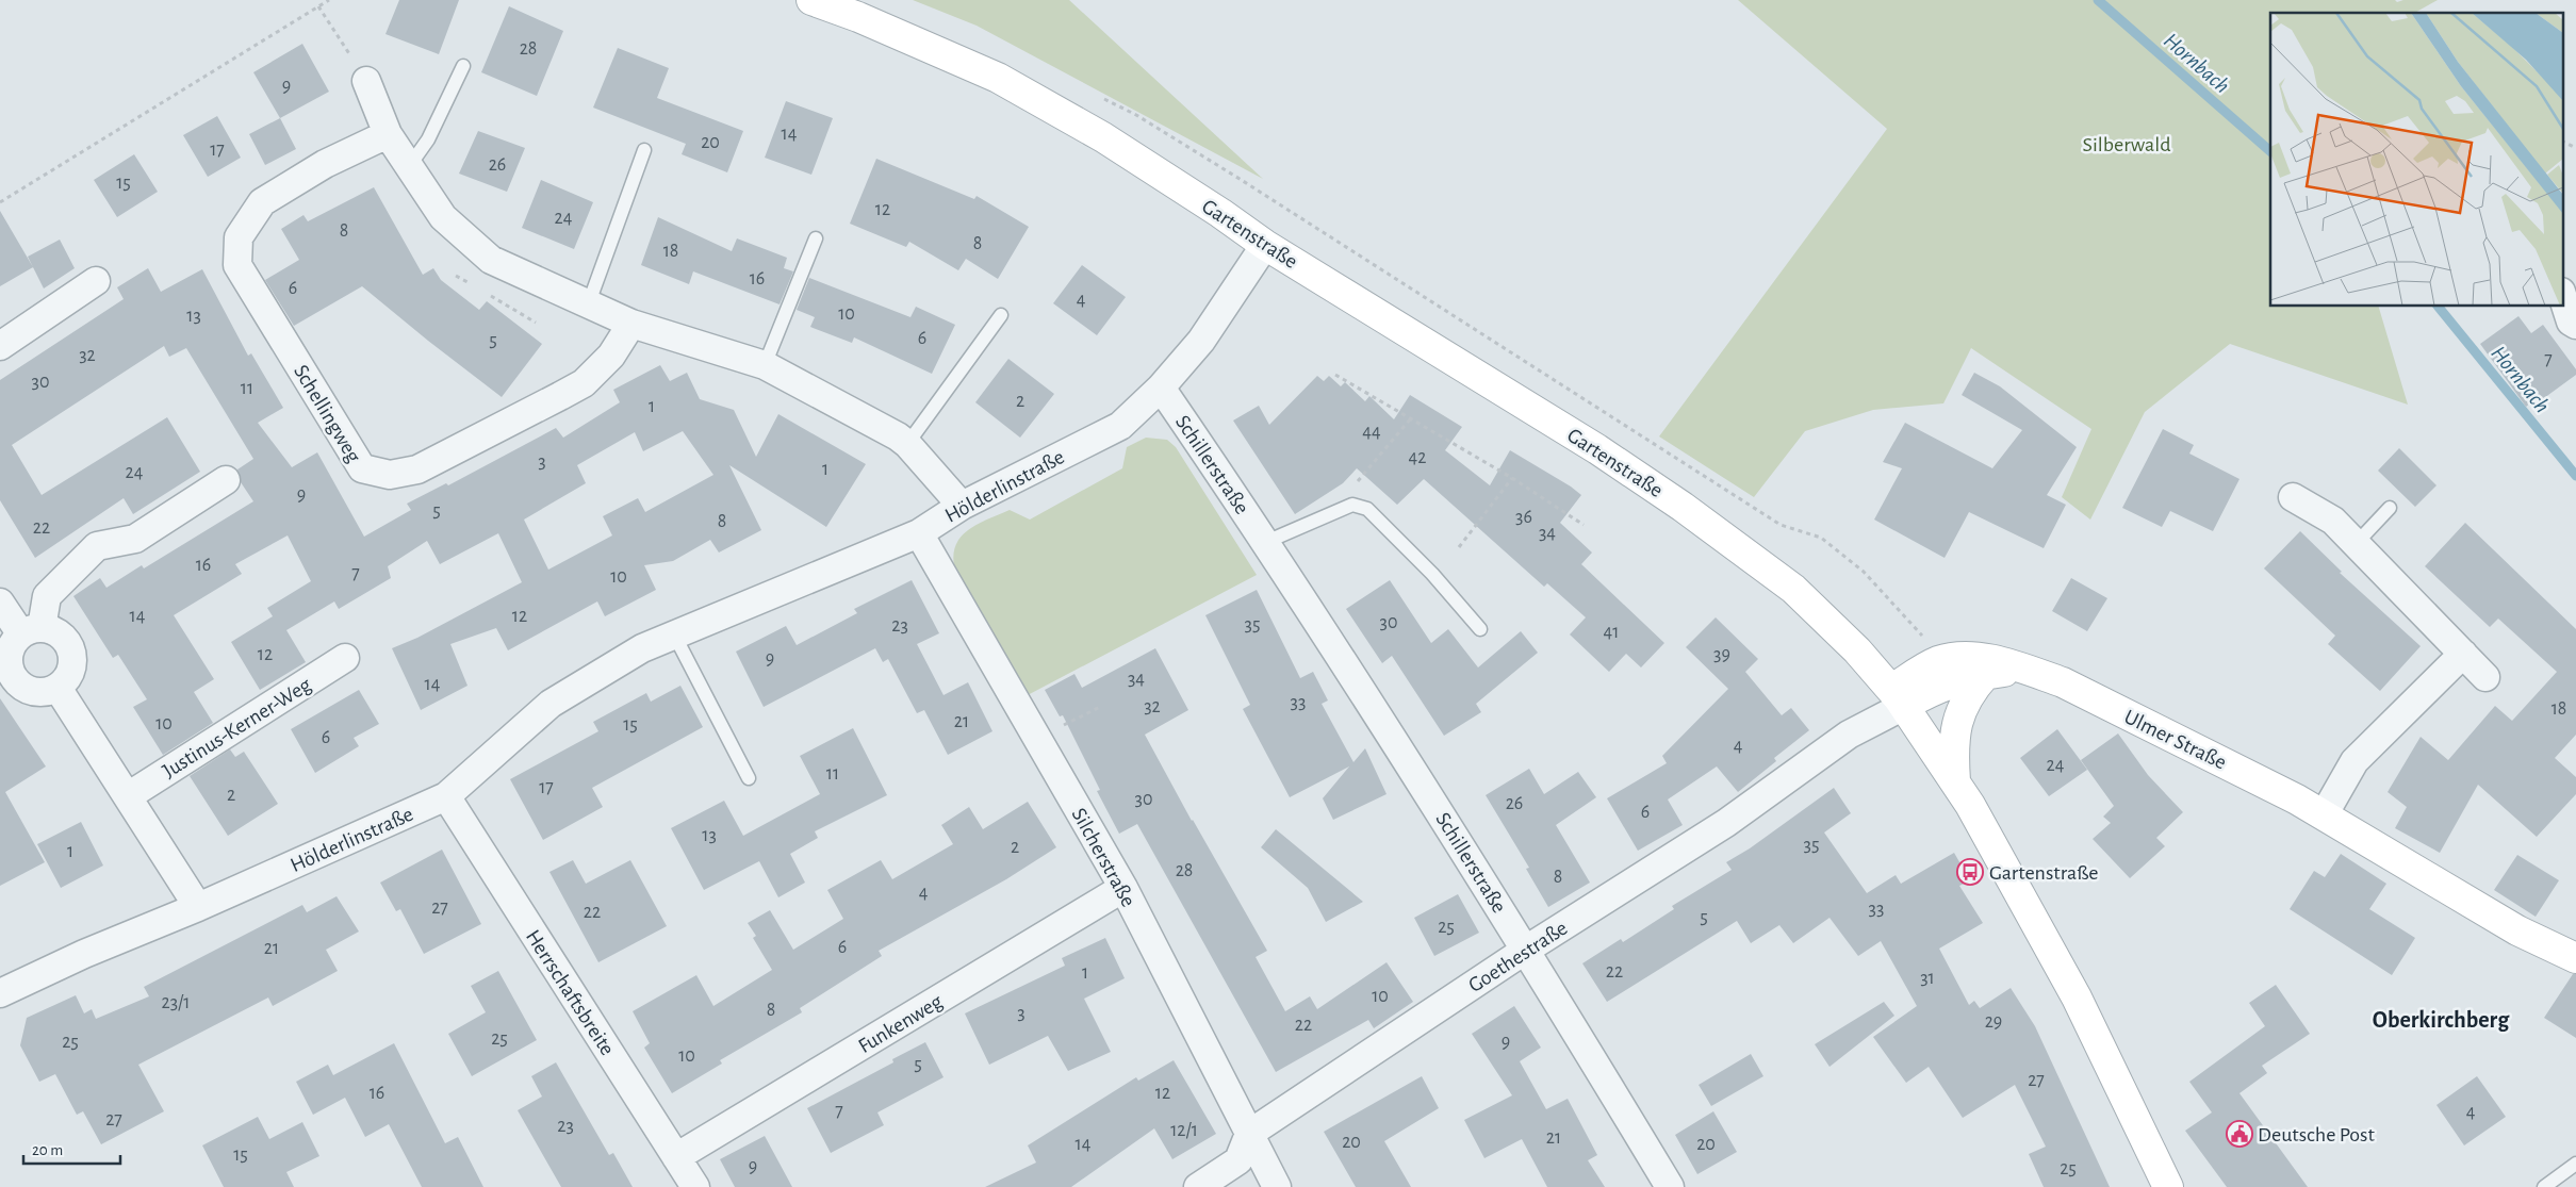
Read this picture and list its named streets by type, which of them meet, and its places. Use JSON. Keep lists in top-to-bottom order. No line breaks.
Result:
{"streets":{"main road":["Gartenstraße","Ulmer Straße"],"street":["Schellingweg","Schillerstraße","Hölderlinstraße","Justinus-Kerner-Weg","Silcherstraße","Goethestraße","Herrschaftsbreite","Funkenweg"]},"crossings":[["Gartenstraße","Hölderlinstraße"],["Gartenstraße","Ulmer Straße"],["Gartenstraße","Goethestraße"],["Schillerstraße","Hölderlinstraße"],["Schillerstraße","Goethestraße"],["Hölderlinstraße","Silcherstraße"],["Hölderlinstraße","Herrschaftsbreite"],["Ulmer Straße","Goethestraße"],["Silcherstraße","Goethestraße"],["Silcherstraße","Funkenweg"],["Herrschaftsbreite","Funkenweg"]],"districts":["Oberkirchberg"],"water":["Hornbach"],"parks":["Silberwald"],"places":{"bus stop":["Gartenstraße"],"public building":["Deutsche Post"]},"house_numbers":["28","9","14","20","17","26","15","12","24","8","8","18","16","6","4","10","13","6","5","32","7","30","11","2","1","44","42","3","1","24","9","5","36","8","22","34","16","7","10","14","12","30","35","23","41","12","39","9","34","14","33","32","18","21","10","15","6","4","24","11","17","2","30","26","6","13","35","2","1","28","8","4","27","33","22","5","25","6","21","22","1","31","10","23/1","8","3","29","22","25","25","9","10","5","27","16","12","7","4","27","23","12/1","21","20","14","20","15","9","25"],"scale_bar":"20 m"}
